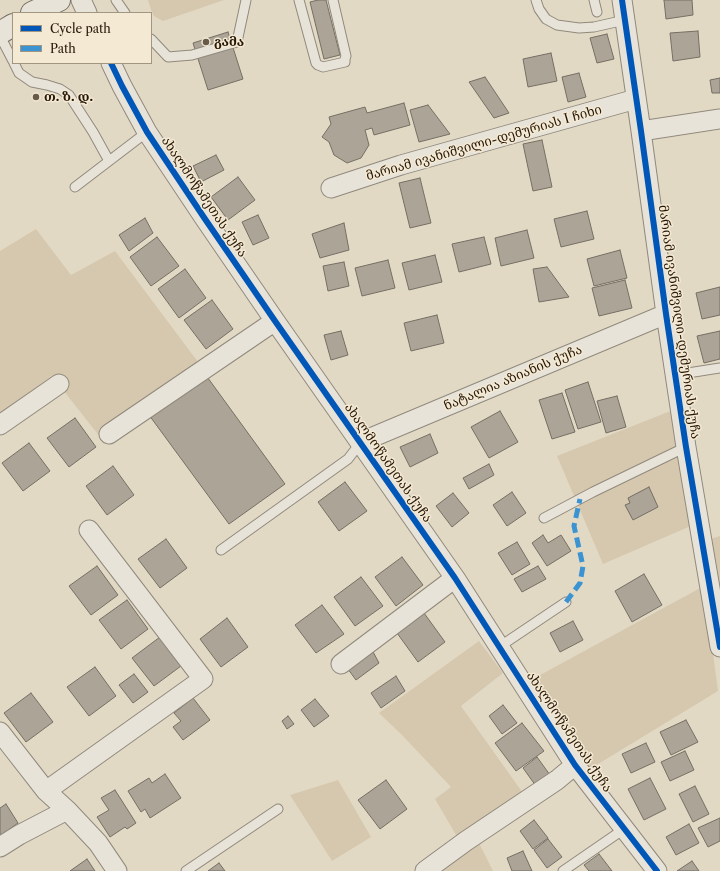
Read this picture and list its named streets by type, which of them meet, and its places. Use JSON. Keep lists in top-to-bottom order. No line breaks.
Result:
{"streets":{"street":["მარიამ ივანიშვილი-დემურიას I ჩიხი","ახალმოწამეთას ქუჩა","მარიამ ივანიშვილი-დემურიას ქუჩა","ნატალია აზიანის ქუჩა"]},"crossings":[["მარიამ ივანიშვილი-დემურიას I ჩიხი","მარიამ ივანიშვილი-დემურიას ქუჩა"],["ახალმოწამეთას ქუჩა","ნატალია აზიანის ქუჩა"],["მარიამ ივანიშვილი-დემურიას ქუჩა","ნატალია აზიანის ქუჩა"]],"places":["გამა","თ. ზ. დ."],"legend":["Cycle path","Path"]}
